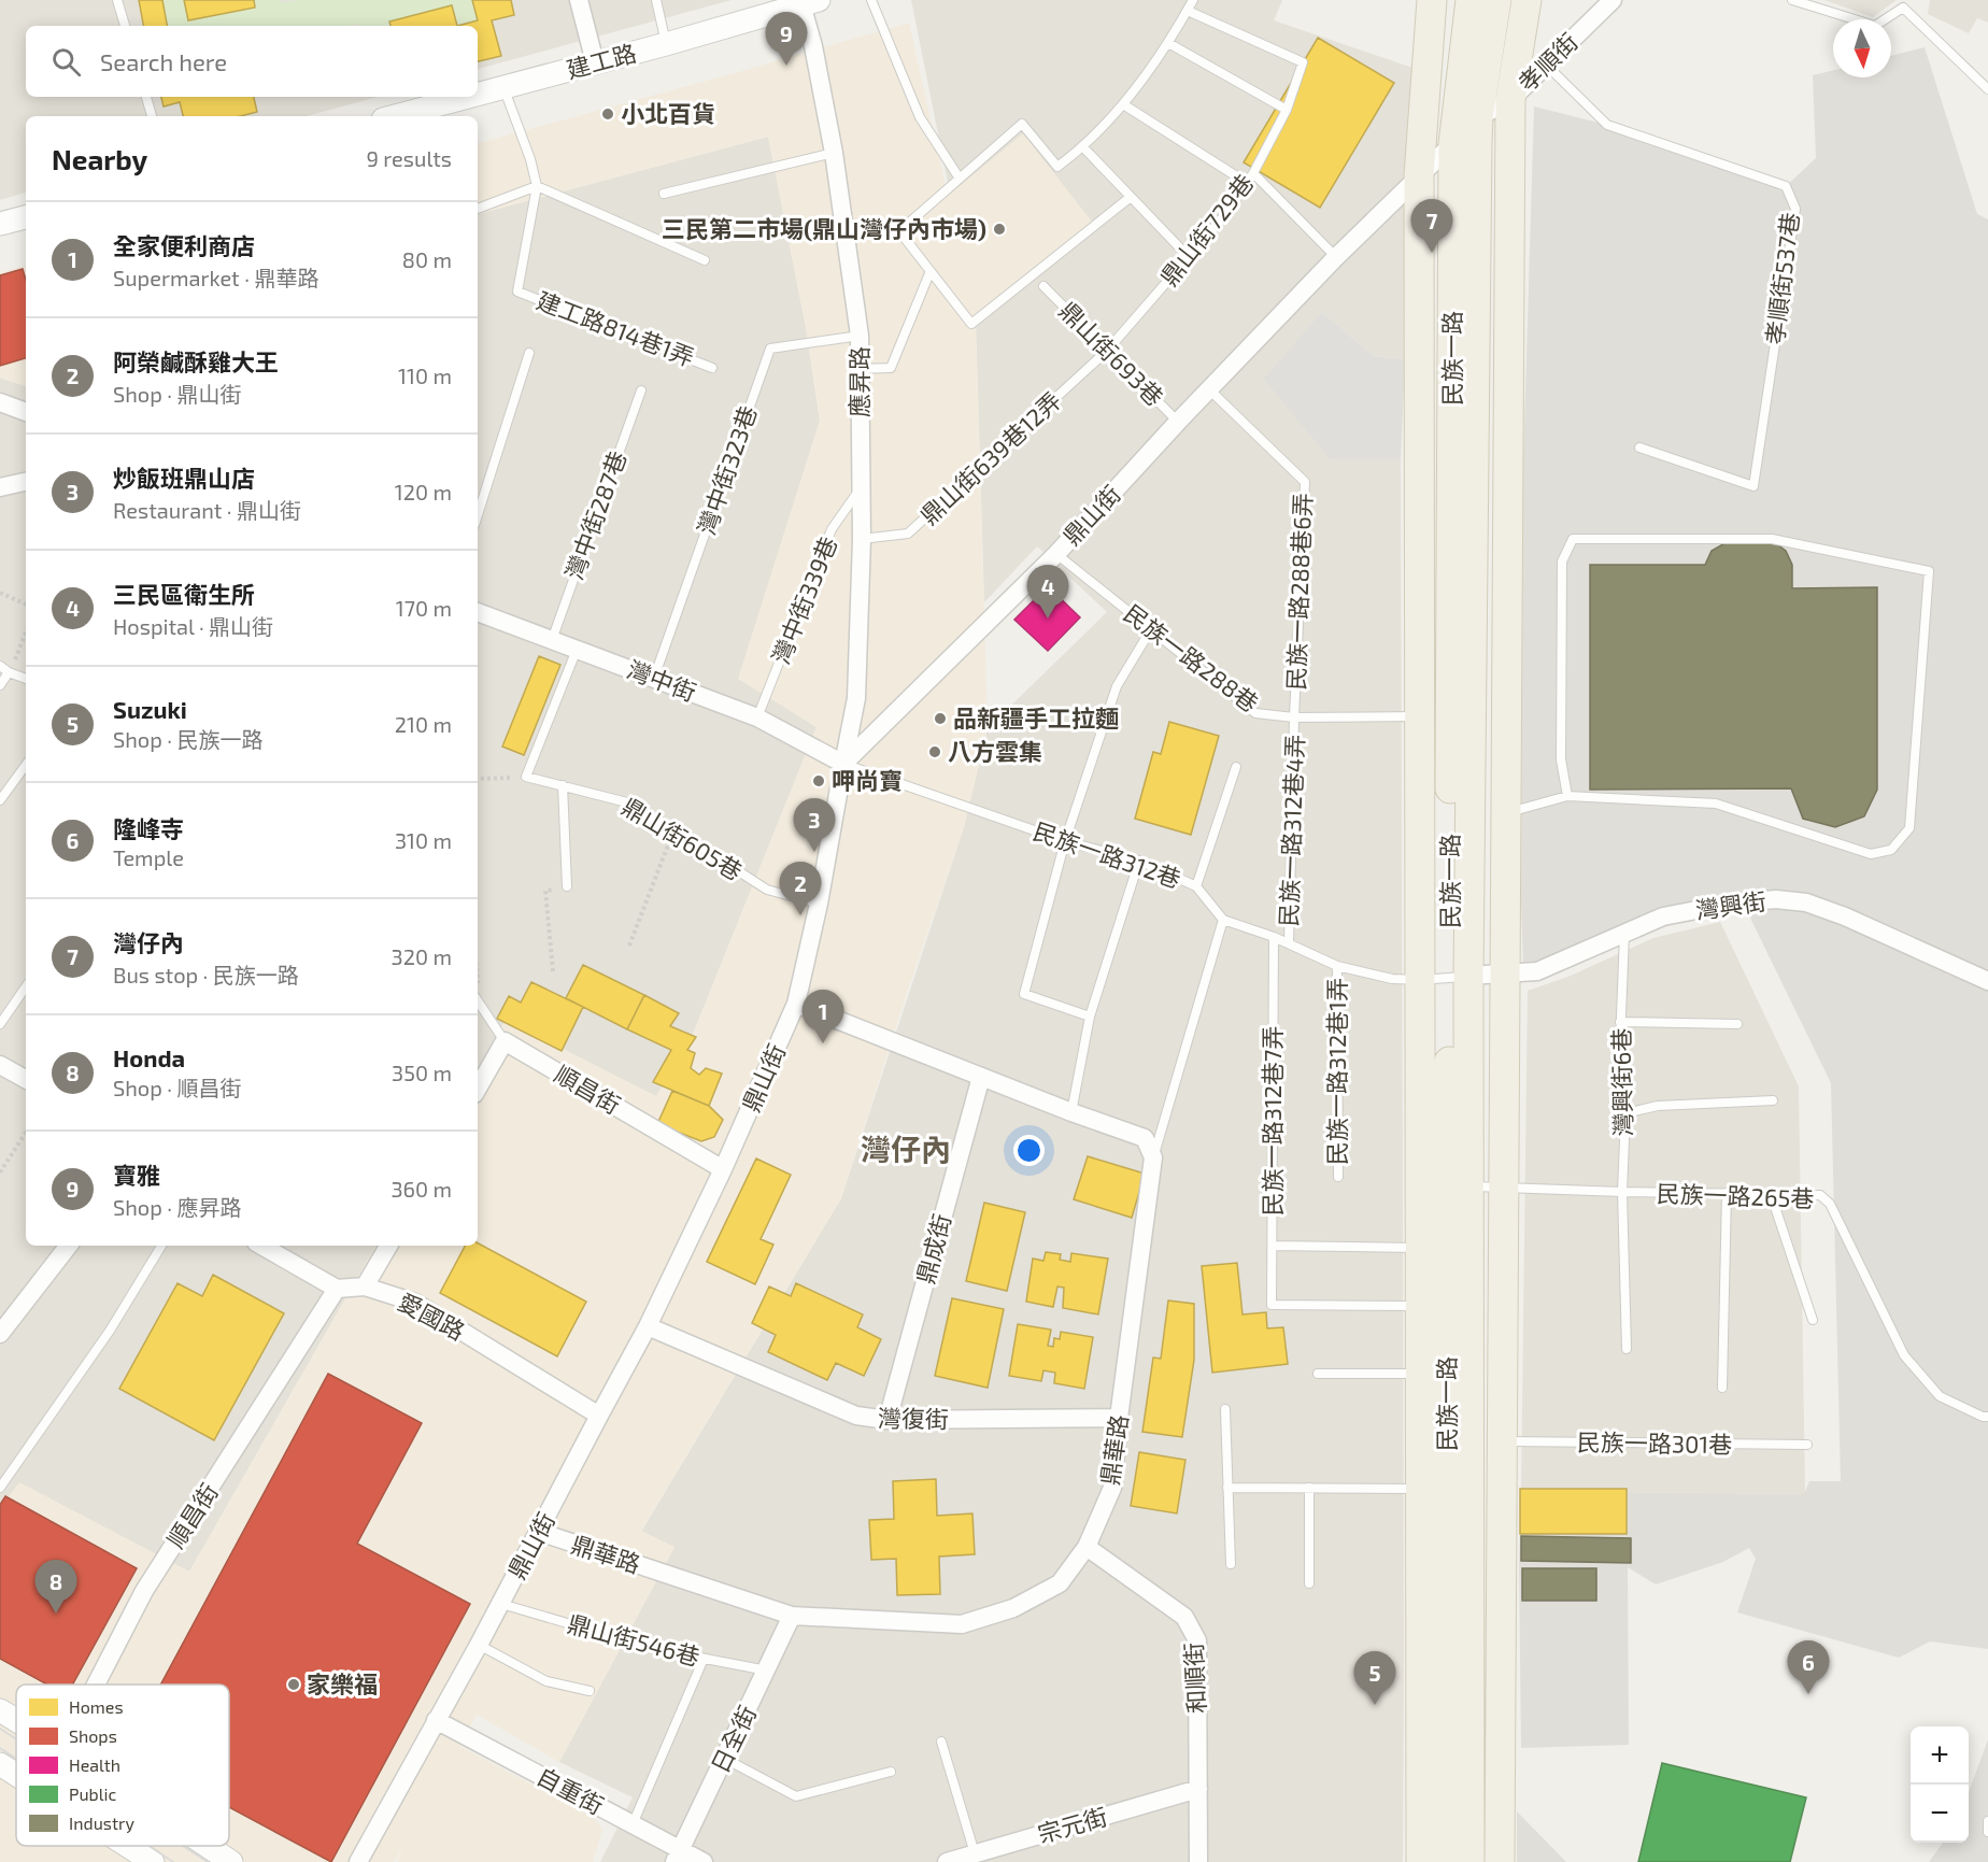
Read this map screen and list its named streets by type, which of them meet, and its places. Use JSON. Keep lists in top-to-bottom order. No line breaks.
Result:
{"streets":{"main road":["民族一路"],"street":["建工路","孝順街","應昇路","鼎山街","灣中街","灣興街","順昌街","鼎成街","愛國路","灣復街","鼎華路","和順街","日全街","自重街","宗元街"],"lane":["鼎山街729巷","孝順街537巷","建工路814巷1弄","鼎山街693巷","鼎山街639巷12弄","灣中街323巷","灣中街287巷","民族一路288巷6弄","灣中街339巷","民族一路288巷","民族一路312巷4弄","鼎山街605巷","民族一路312巷","民族一路312巷1弄","灣興街6巷","民族一路312巷7弄","民族一路265巷","民族一路301巷","鼎山街546巷"]},"crossings":[["建工路","應昇路"],["孝順街","孝順街537巷"],["孝順街","民族一路"],["孝順街","鼎山街"],["鼎山街729巷","鼎山街693巷"],["鼎山街729巷","鼎山街639巷12弄"],["鼎山街693巷","鼎山街639巷12弄"],["鼎山街693巷","鼎山街"],["民族一路","鼎山街"],["民族一路","民族一路288巷"],["民族一路","灣興街"],["民族一路","民族一路312巷7弄"],["民族一路","民族一路265巷"],["應昇路","鼎山街639巷12弄"],["應昇路","灣中街323巷"],["應昇路","鼎山街"],["應昇路","灣中街339巷"],["應昇路","灣中街"],["應昇路","民族一路312巷"],["灣中街323巷","灣中街"],["灣中街287巷","灣中街"],["鼎山街","民族一路288巷6弄"],["鼎山街","民族一路288巷"],["鼎山街","灣中街"],["鼎山街","鼎山街605巷"],["鼎山街","民族一路312巷"],["鼎山街","順昌街"],["鼎山街","愛國路"],["鼎山街","灣復街"],["鼎山街","鼎華路"],["鼎山街","鼎山街546巷"],["鼎山街","自重街"],["民族一路288巷6弄","民族一路288巷"],["民族一路288巷6弄","民族一路312巷4弄"],["灣中街339巷","灣中街"],["民族一路288巷","民族一路312巷4弄"],["灣中街","民族一路312巷"],["灣興街","灣興街6巷"],["灣興街6巷","民族一路265巷"],["順昌街","愛國路"],["鼎成街","灣復街"],["灣復街","鼎華路"],["鼎華路","和順街"],["鼎華路","日全街"],["鼎山街546巷","日全街"],["和順街","宗元街"],["日全街","自重街"]],"districts":["灣仔內"],"places":["小北百貨","三民第二市場(鼎山灣仔內市場)","品新疆手工拉麵","八方雲集","呷尚寶","家樂福"],"legend":["Homes","Shops","Health","Public","Industry"],"north":"bottom","page":{"pins":["9","7","4","3","2","1","8","6","5"],"search":"Search here","heading":["Nearby","9 results"],"list":[{"mark":"1","name":"全家便利商店","note":"Supermarket · 鼎華路","value":"80 m"},{"mark":"2","name":"阿榮鹹酥雞大王","note":"Shop · 鼎山街","value":"110 m"},{"mark":"3","name":"炒飯班鼎山店","note":"Restaurant · 鼎山街","value":"120 m"},{"mark":"4","name":"三民區衛生所","note":"Hospital · 鼎山街","value":"170 m"},{"mark":"5","name":"Suzuki","note":"Shop · 民族一路","value":"210 m"},{"mark":"6","name":"隆峰寺","note":"Temple","value":"310 m"},{"mark":"7","name":"灣仔內","note":"Bus stop · 民族一路","value":"320 m"},{"mark":"8","name":"Honda","note":"Shop · 順昌街","value":"350 m"},{"mark":"9","name":"寶雅","note":"Shop · 應昇路","value":"360 m"}],"map_buttons":["+","−"]}}
